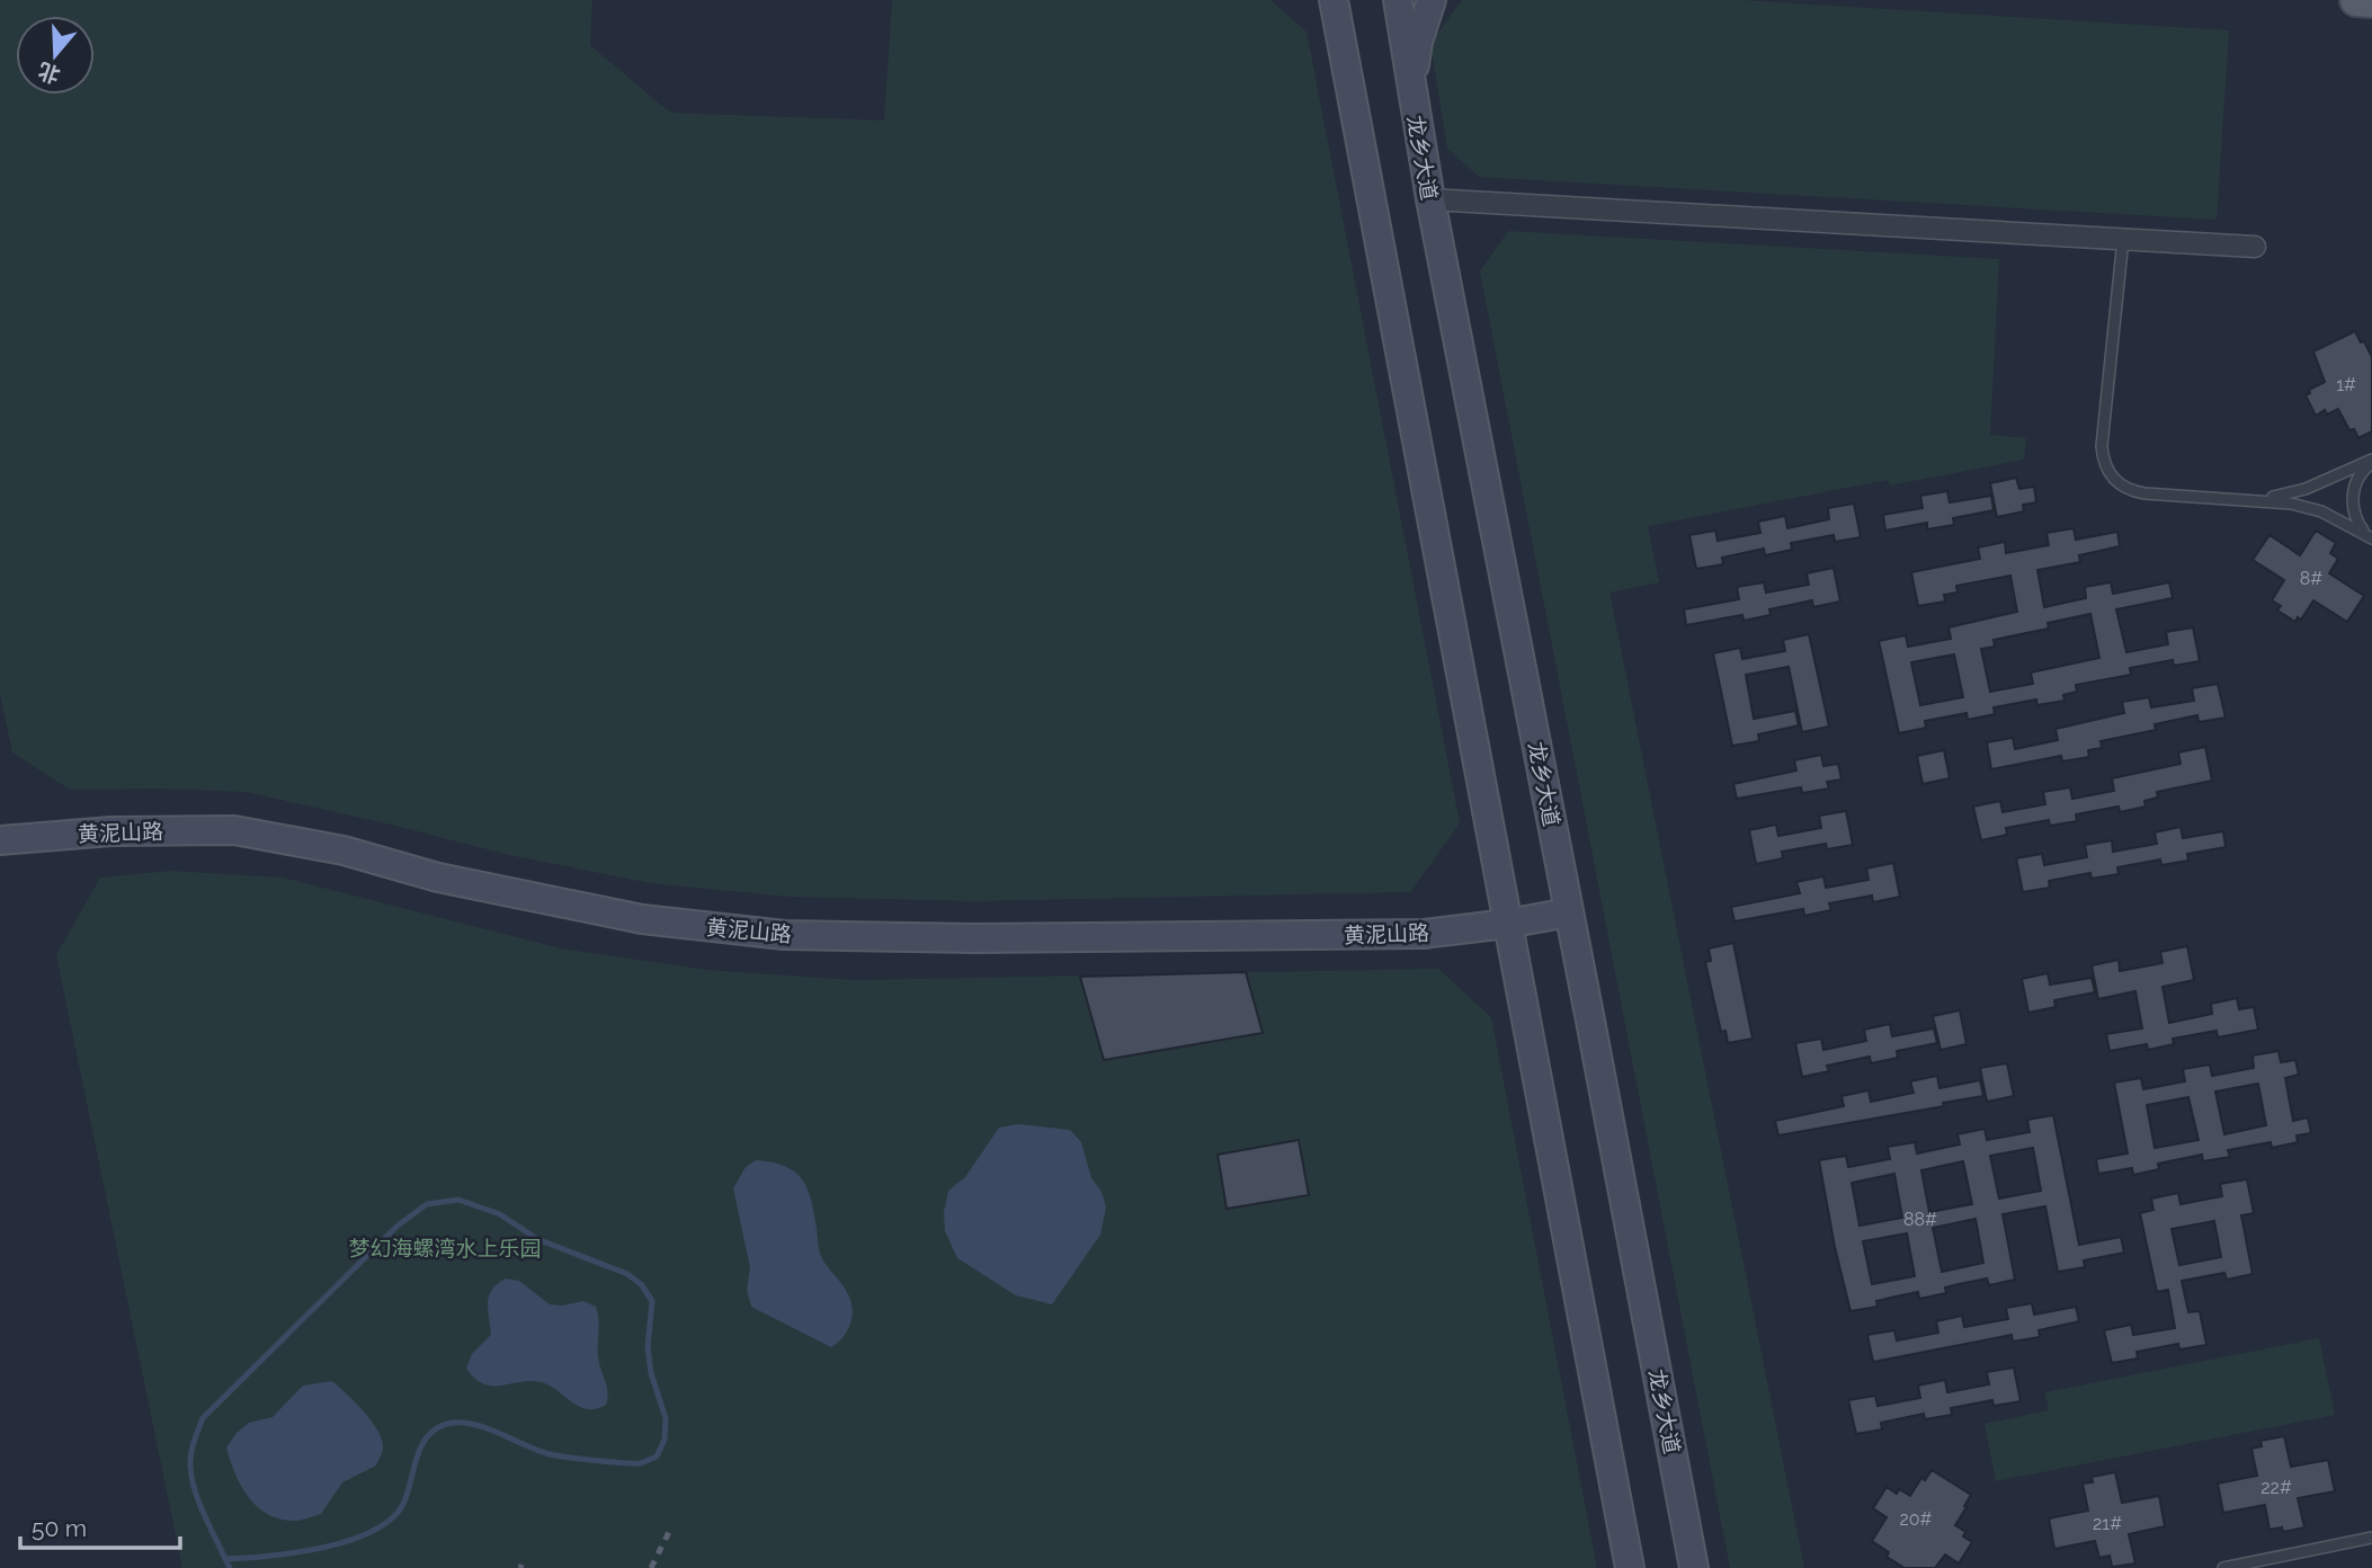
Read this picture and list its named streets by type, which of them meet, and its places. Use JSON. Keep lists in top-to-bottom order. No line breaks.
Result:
{"streets":{"main road":["龙乡大道","黄泥山路"]},"crossings":[["龙乡大道","黄泥山路"]],"parks":["梦幻海螺湾水上乐园"],"house_numbers":["1#","8#","88#","22#","20#","21#"],"scale_bar":"50 m","north":"bottom"}
